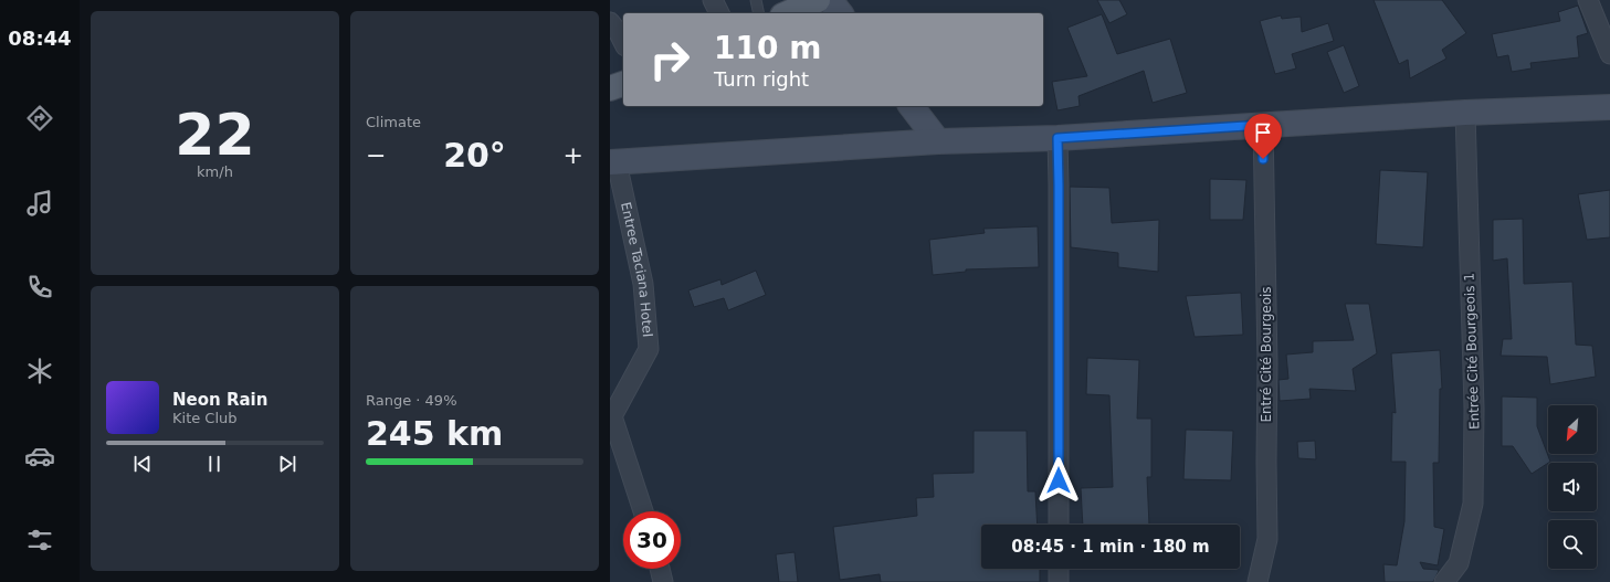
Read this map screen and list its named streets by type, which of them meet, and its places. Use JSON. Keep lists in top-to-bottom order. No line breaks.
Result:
{"streets":{"street":["Entree Taciana Hotel","Entrée Cité Bourgeois 1","Entré Cité Bourgeois"]},"north":"bottom left","page":{"tabs":"08:44","tile":[["22","km/h"],"Climate",["Range · 49%","245 km"]],"turn":["110 m","Turn right"],"heat":["−","20°","+"],"song":["Neon Rain","Kite Club"],"limit":"30","trip":"08:45 · 1 min · 180 m"}}
